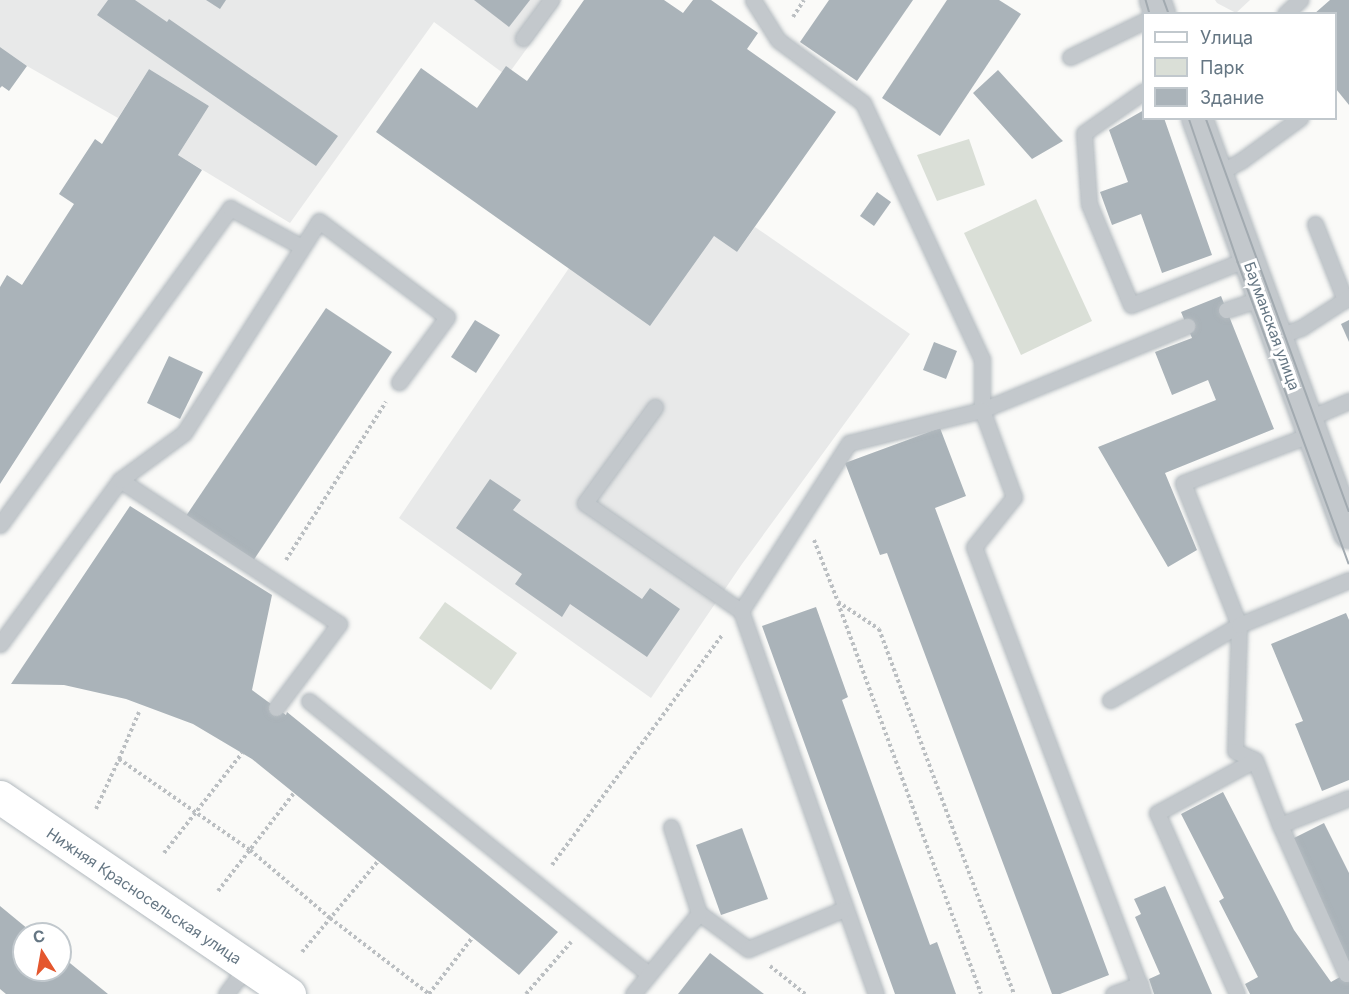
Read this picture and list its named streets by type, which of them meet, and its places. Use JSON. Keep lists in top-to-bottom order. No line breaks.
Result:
{"streets":{"street":["Бауманская улица","Нижняя Красносельская улица"]},"legend":["Улица","Парк","Здание"],"north":"top"}
